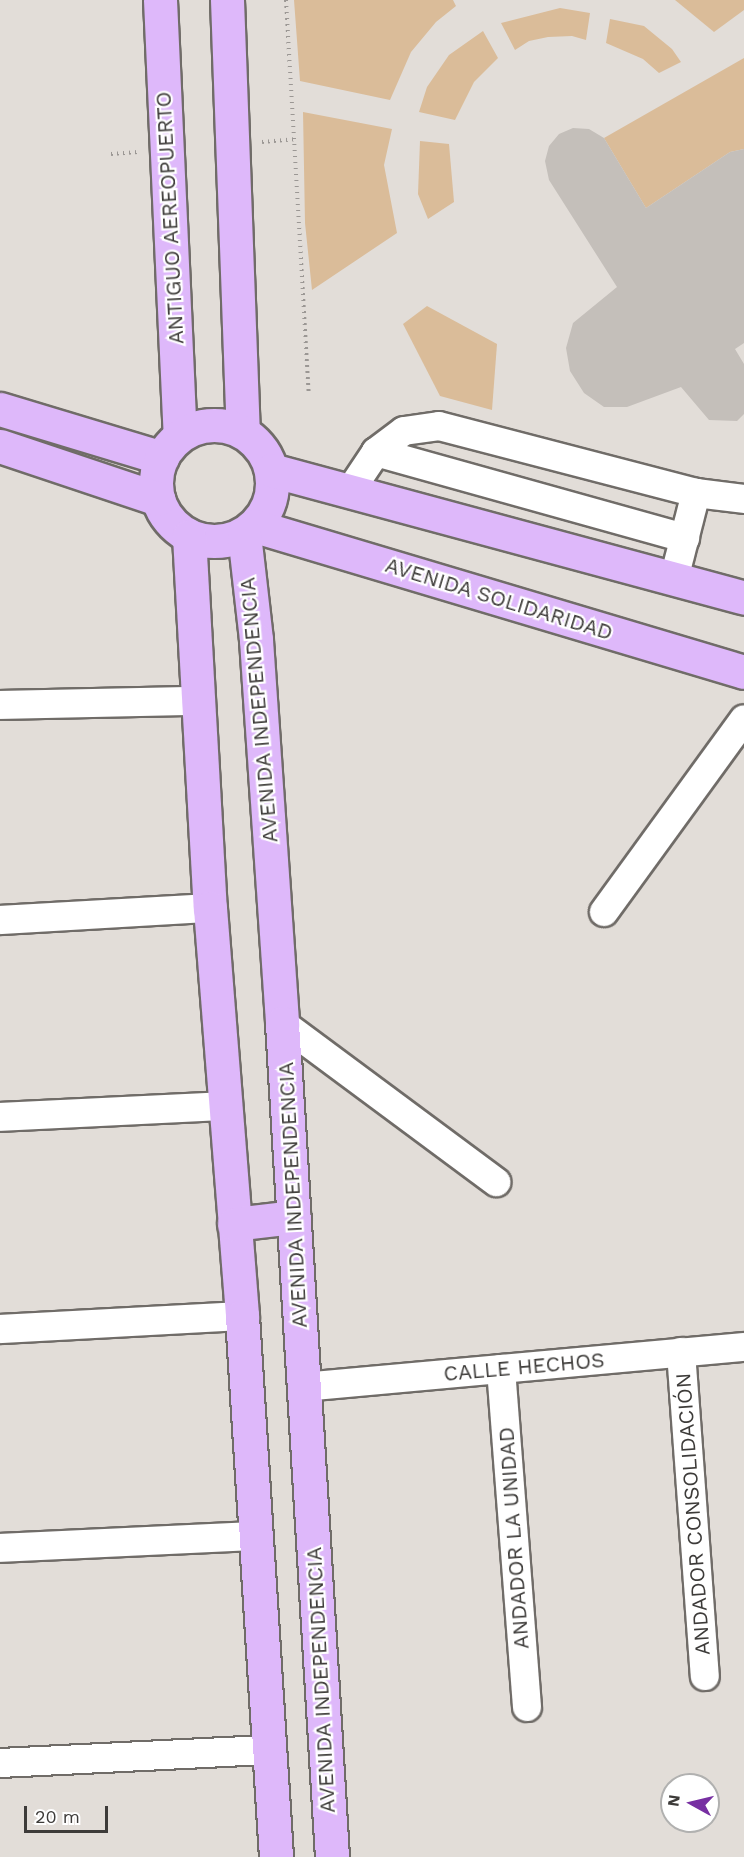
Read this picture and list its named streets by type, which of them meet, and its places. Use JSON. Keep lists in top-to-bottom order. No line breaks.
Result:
{"streets":{"main road":["ANTIGUO AEREOPUERTO","AVENIDA SOLIDARIDAD","AVENIDA INDEPENDENCIA"],"street":["CALLE HECHOS","ANDADOR CONSOLIDACIÓN","ANDADOR LA UNIDAD"]},"crossings":[["ANTIGUO AEREOPUERTO","AVENIDA SOLIDARIDAD"],["ANTIGUO AEREOPUERTO","AVENIDA INDEPENDENCIA"],["AVENIDA SOLIDARIDAD","AVENIDA INDEPENDENCIA"],["AVENIDA INDEPENDENCIA","CALLE HECHOS"],["CALLE HECHOS","ANDADOR CONSOLIDACIÓN"],["CALLE HECHOS","ANDADOR LA UNIDAD"]],"scale_bar":"20 m","north":"left"}
